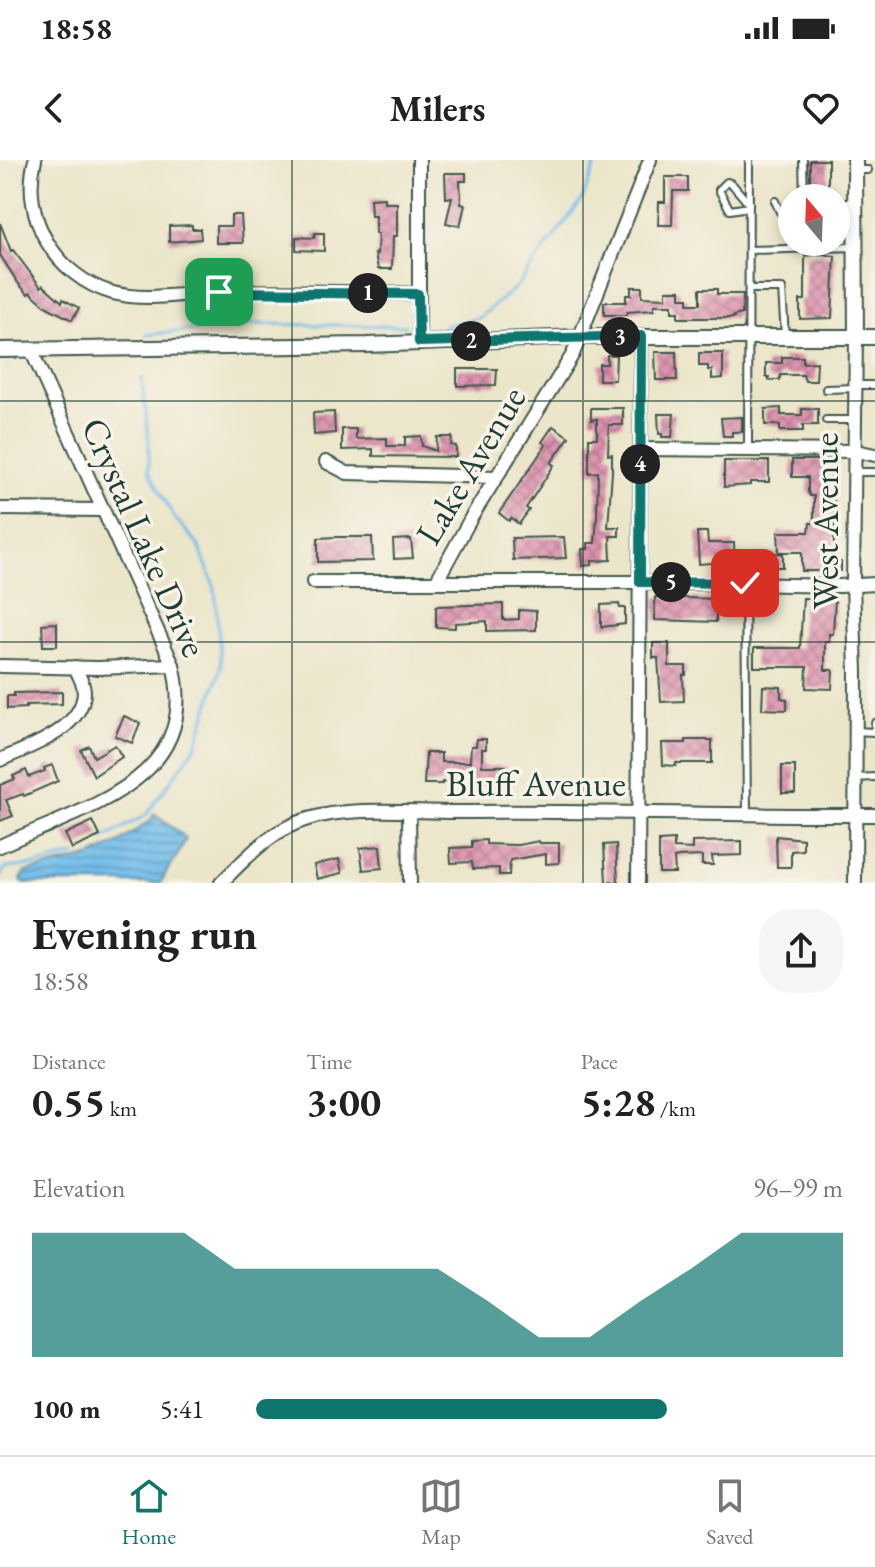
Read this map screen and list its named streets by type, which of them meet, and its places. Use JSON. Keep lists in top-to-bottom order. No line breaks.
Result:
{"streets":{"street":["Lake Avenue","West Avenue","Crystal Lake Drive","Bluff Avenue"]},"crossings":[["West Avenue","Bluff Avenue"]],"north":"top","page":{"status":"18:58","header":"Milers","pins":["1","3","2","4","5"],"heading":["Evening run","18:58"],"stats":[["Distance","0.55 km"],["Time","3:00"],["Pace","5:28 /km"]],"chart":["Elevation","96–99 m"],"list":[{"name":"100 m","note":"5:41"}],"tabs":["Home","Map","Saved"]}}
